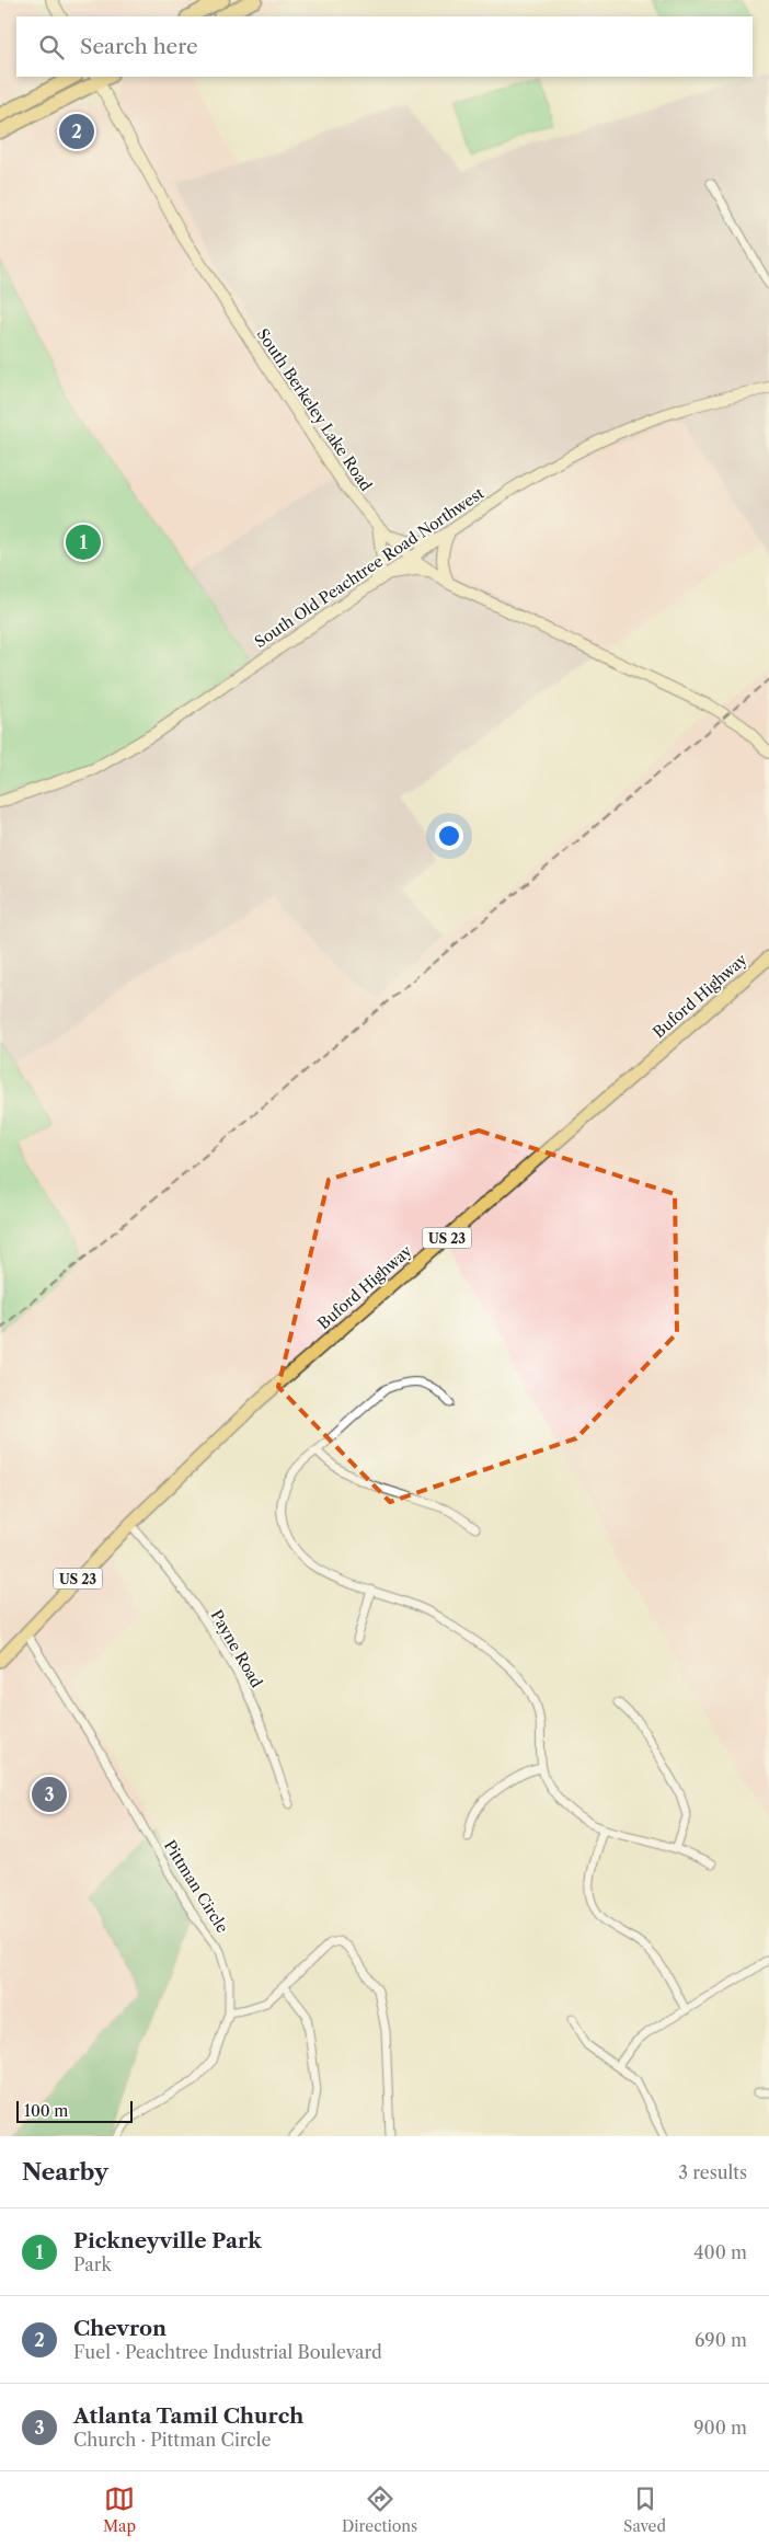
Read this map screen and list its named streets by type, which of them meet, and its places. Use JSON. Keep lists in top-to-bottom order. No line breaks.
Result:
{"streets":{"main road":["Buford Highway","US 23"],"street":["South Berkeley Lake Road","South Old Peachtree Road Northwest","Payne Road","Pittman Circle"]},"crossings":[["South Berkeley Lake Road","South Old Peachtree Road Northwest"],["Buford Highway","Payne Road"],["Buford Highway","Pittman Circle"]],"scale_bar":"100 m","page":{"search":"Search here","pins":["2","1","3"],"scale":"100 m","heading":["Nearby","3 results"],"list":[{"mark":"1","name":"Pickneyville Park","note":"Park","value":"400 m"},{"mark":"2","name":"Chevron","note":"Fuel · Peachtree Industrial Boulevard","value":"690 m"},{"mark":"3","name":"Atlanta Tamil Church","note":"Church · Pittman Circle","value":"900 m"}],"nav":["Map","Directions","Saved"]}}
